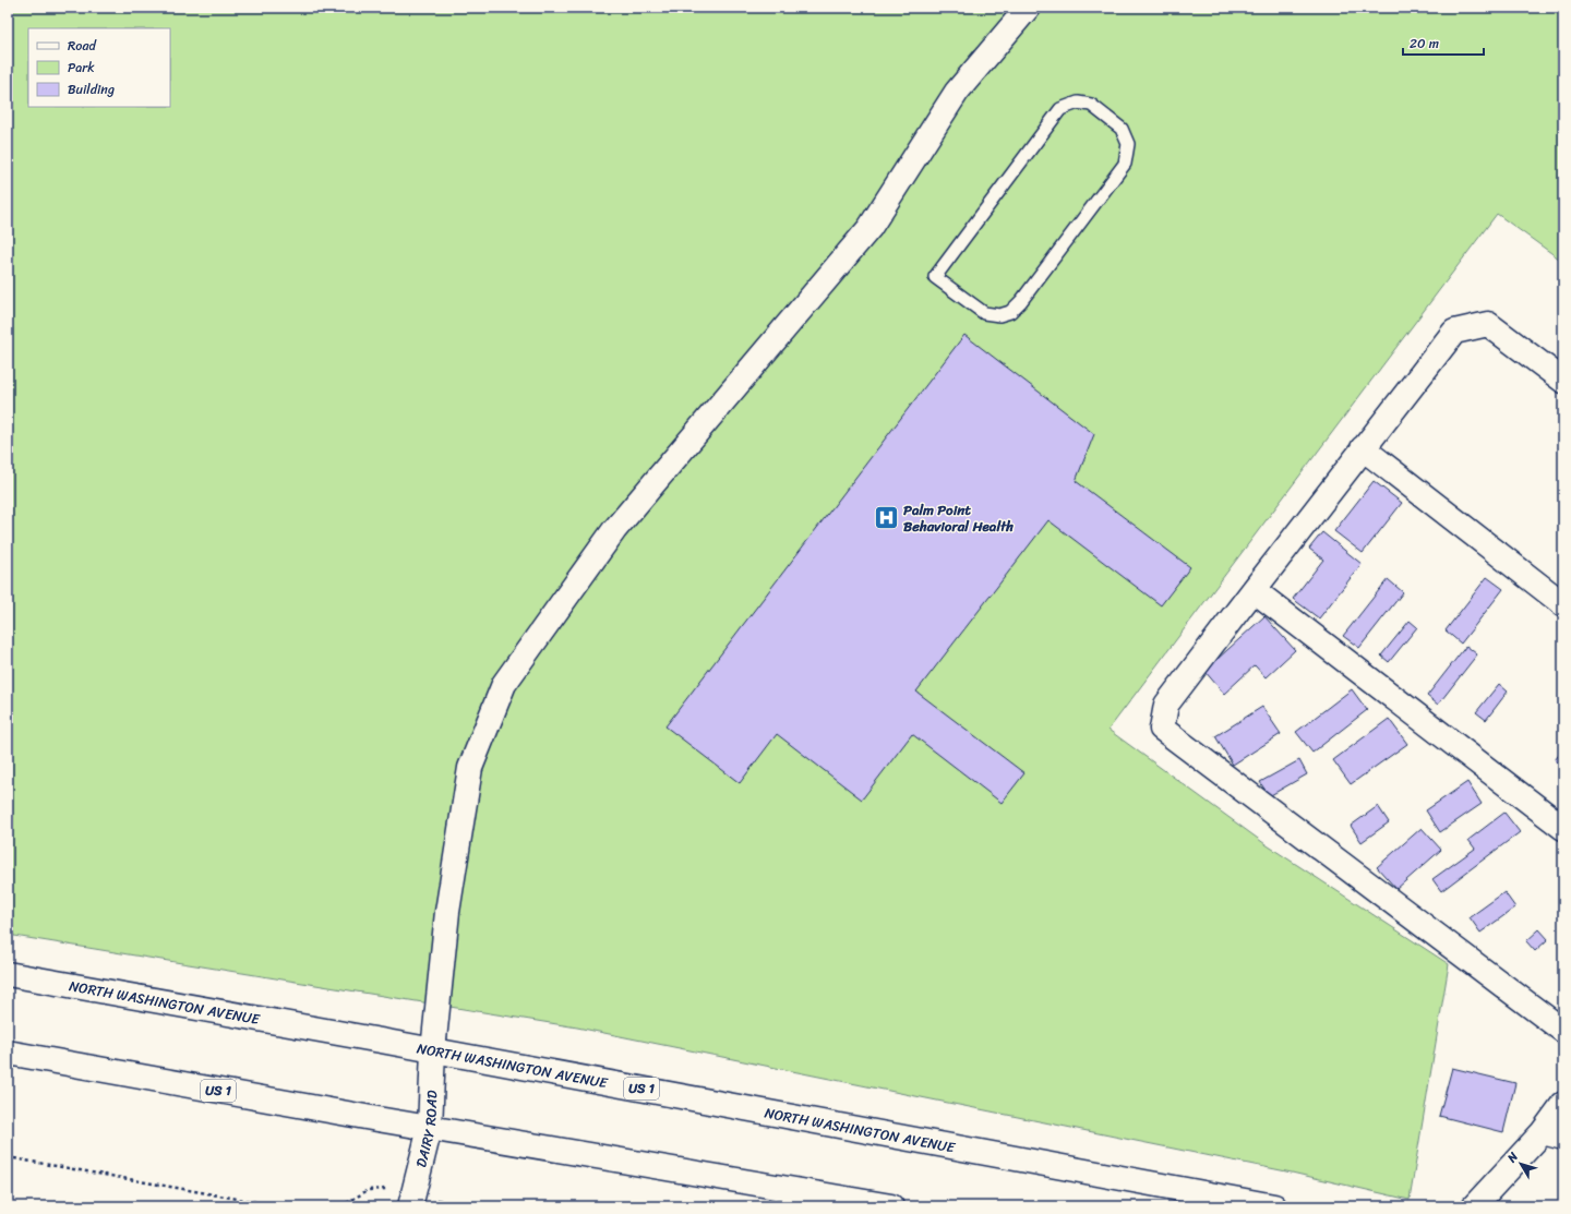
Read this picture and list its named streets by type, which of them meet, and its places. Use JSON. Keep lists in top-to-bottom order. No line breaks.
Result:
{"streets":{"street":["NORTH WASHINGTON AVENUE","US 1","DAIRY ROAD"]},"crossings":[["NORTH WASHINGTON AVENUE","DAIRY ROAD"],["US 1","DAIRY ROAD"]],"places":{"hospital":["Palm Point Behavioral Health"]},"legend":["Road","Park","Building"],"scale_bar":"20 m","north":"top left"}
